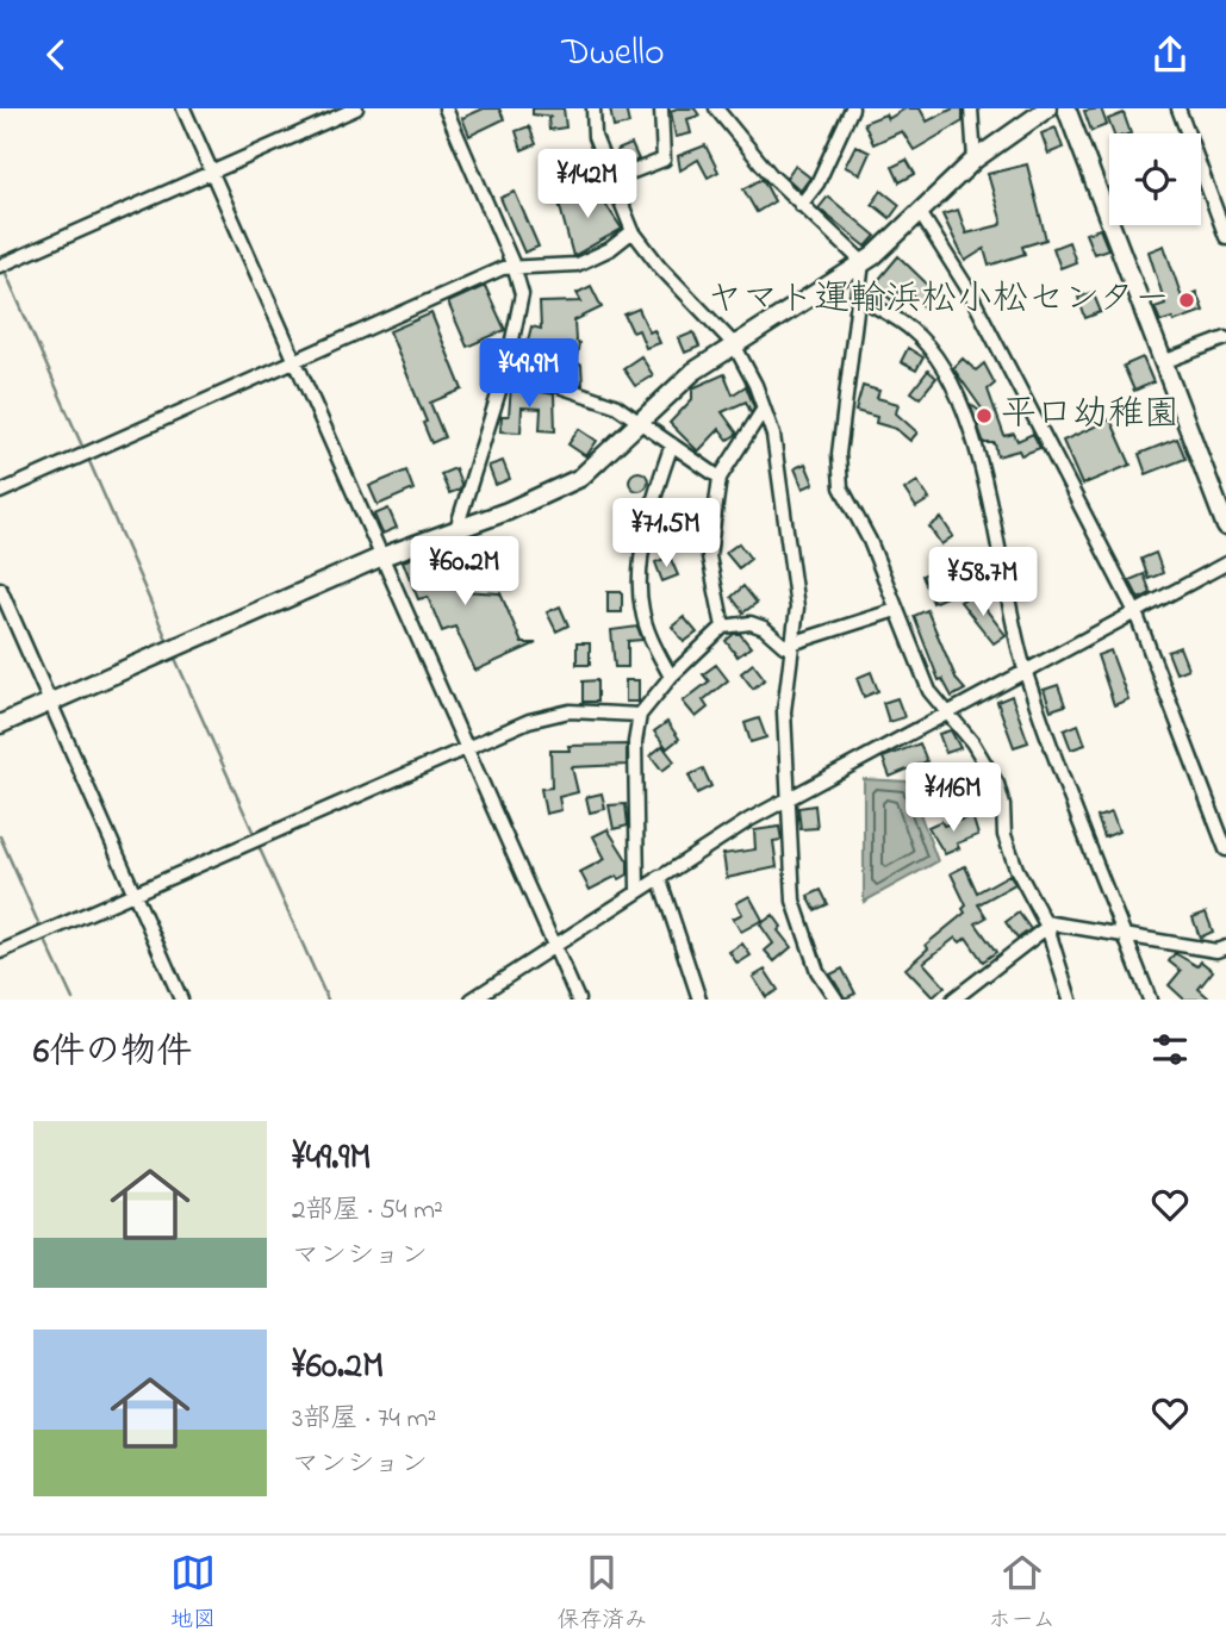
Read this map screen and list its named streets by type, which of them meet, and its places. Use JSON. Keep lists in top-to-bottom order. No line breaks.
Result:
{"places":["ヤマト運輸浜松小松センター","平口幼稚園"],"page":{"header":"Dwello","price":["¥142M","¥49.9M","¥71.5M","¥60.2M","¥58.7M","¥116M"],"heading":"6件の物件","list":[{"name":"¥49.9M","note":"2部屋 · 54 m² · マンション"},{"name":"¥60.2M","note":"3部屋 · 74 m² · マンション"}],"tabs":["地図","保存済み","ホーム"]}}
